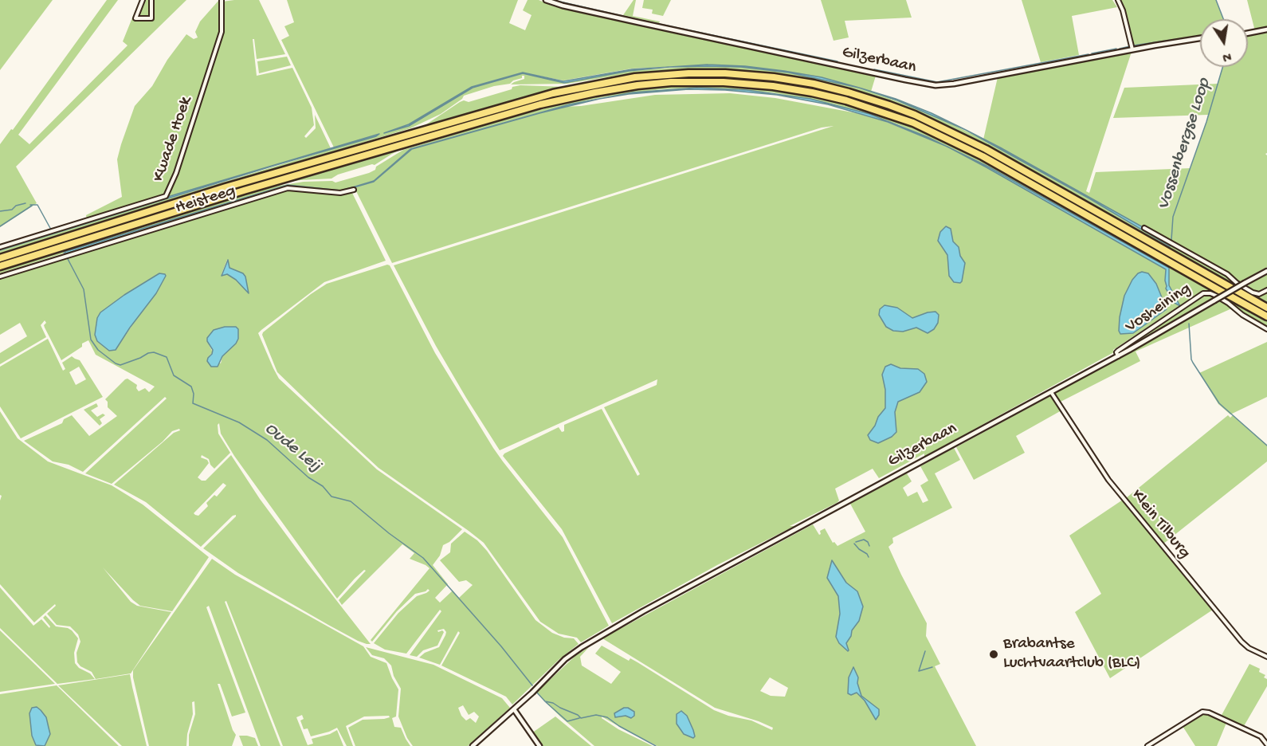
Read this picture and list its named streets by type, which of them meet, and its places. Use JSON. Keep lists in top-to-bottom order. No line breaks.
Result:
{"streets":{"street":["Gilzerbaan","Kwade Hoek","Heisteeg","Vosheining","Klein Tilburg"]},"crossings":[["Gilzerbaan","Vosheining"],["Gilzerbaan","Klein Tilburg"]],"water":["Vossenbergse Loop","Oude Leij"],"places":["Brabantse Luchtvaartclub (BLC)"],"north":"bottom"}
